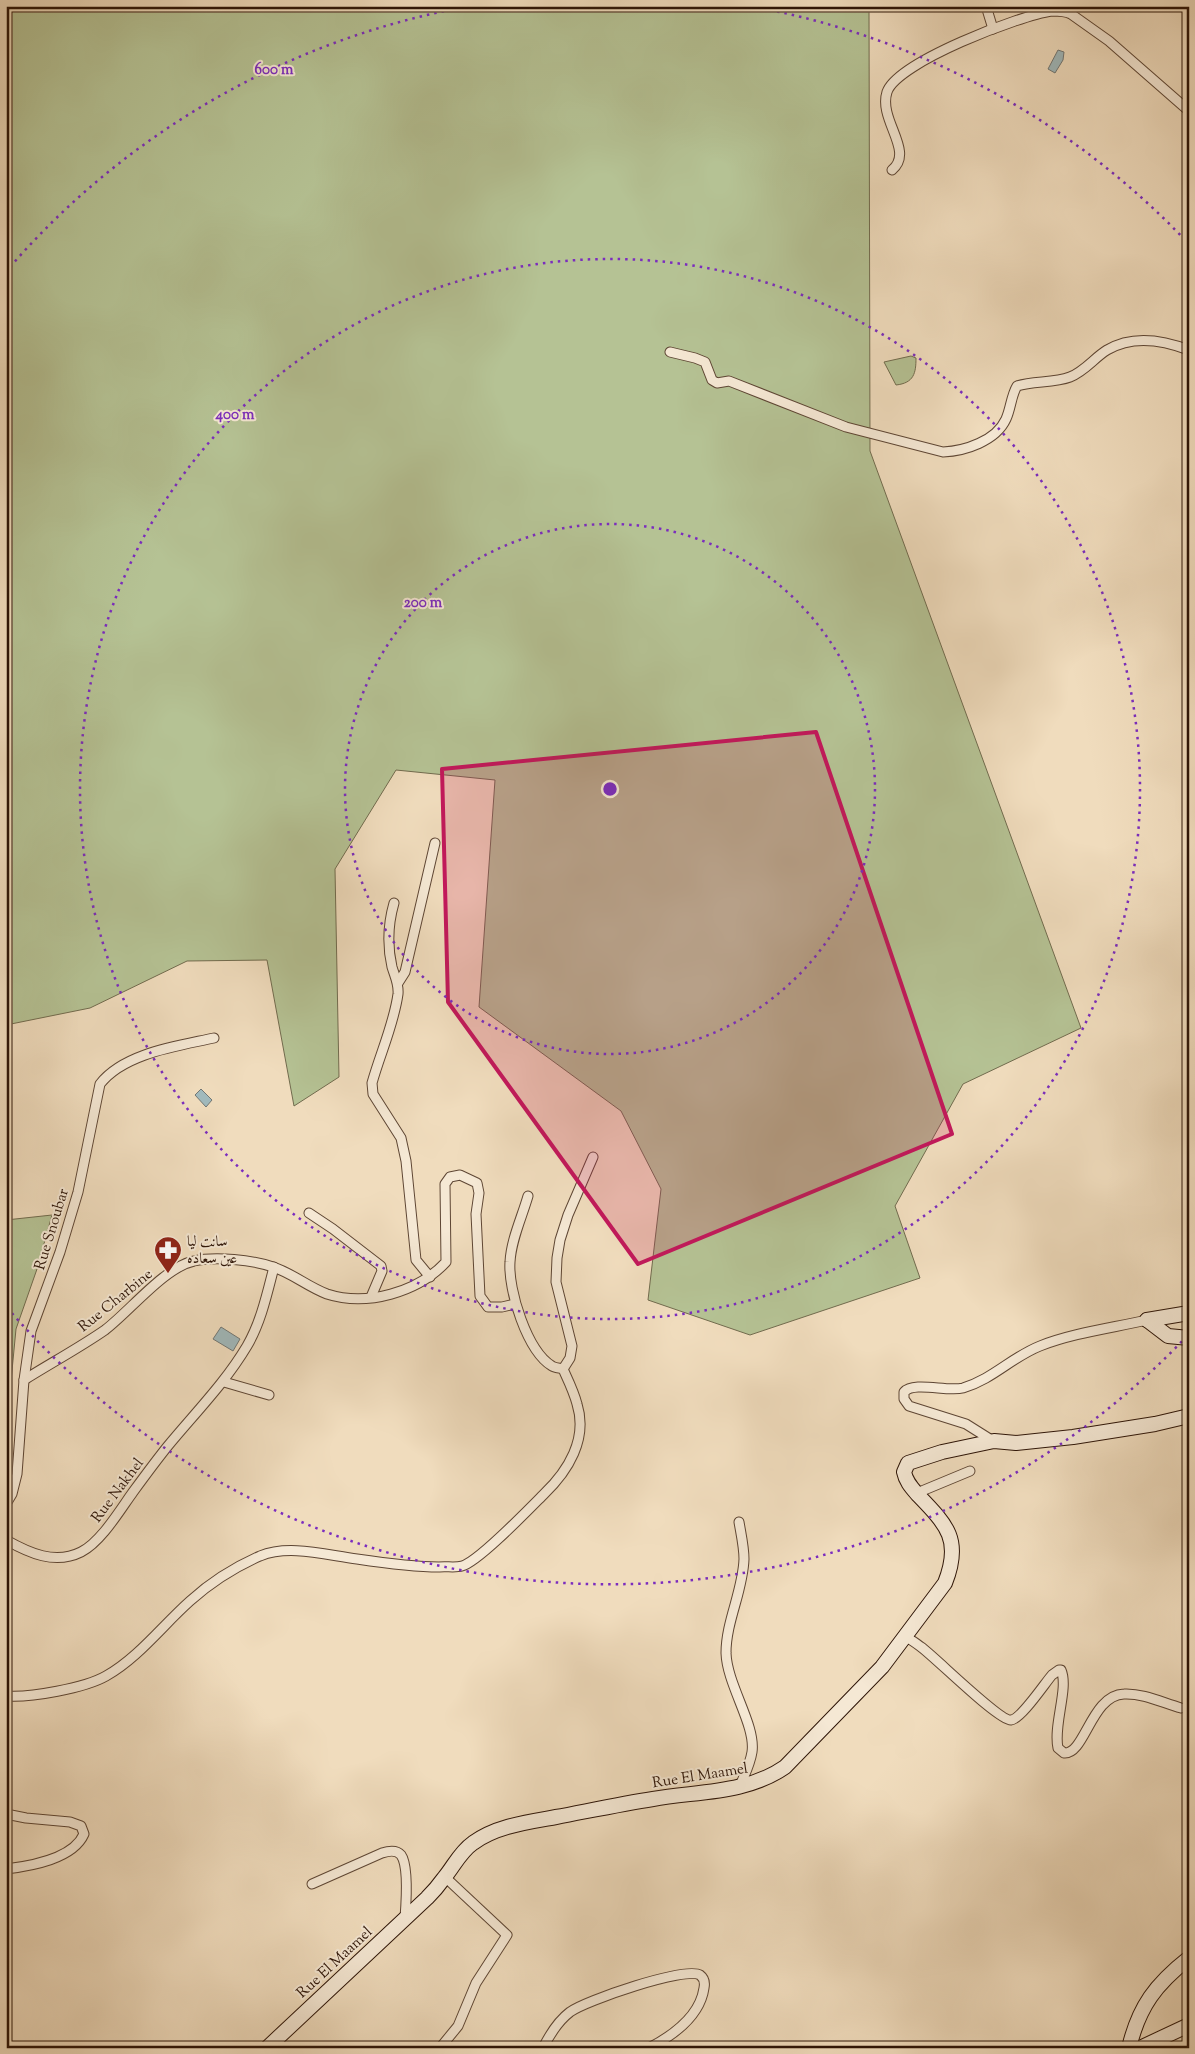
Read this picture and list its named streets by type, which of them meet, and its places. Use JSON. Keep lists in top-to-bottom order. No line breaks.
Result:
{"streets":{"street":["Rue Snoubar","Rue Charbine","Rue Nakhel","Rue El Maamel"]},"crossings":[["Rue Snoubar","Rue Charbine"],["Rue Charbine","Rue Nakhel"]],"places":{"pharmacy":["سانت ليا عين سعاده"]},"rings":["600 m","400 m","200 m"]}
